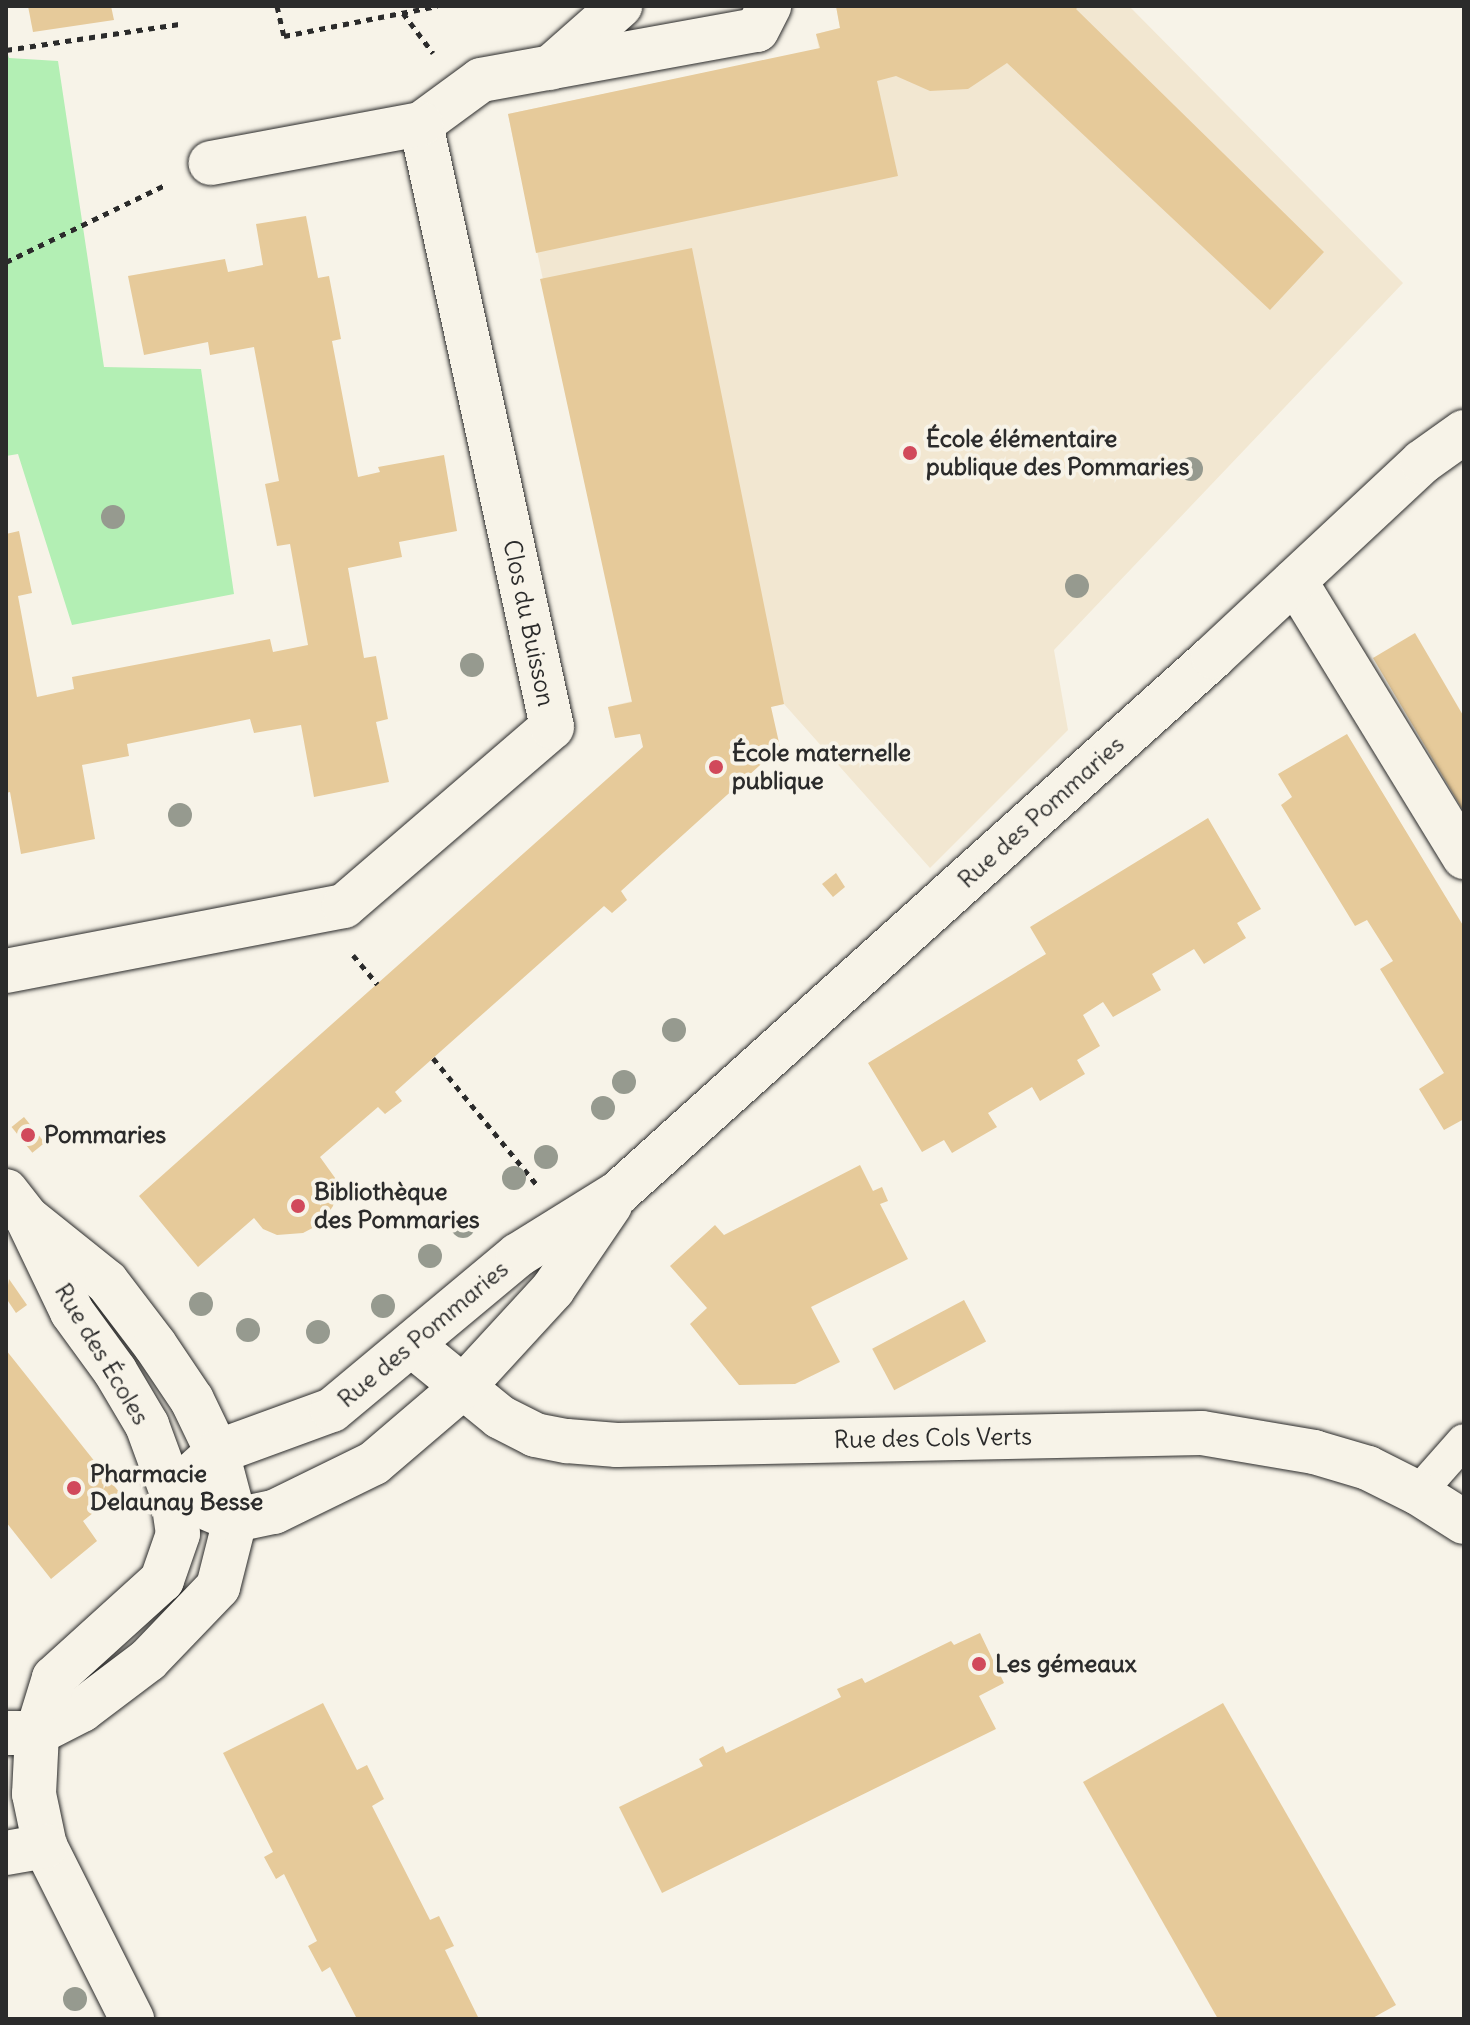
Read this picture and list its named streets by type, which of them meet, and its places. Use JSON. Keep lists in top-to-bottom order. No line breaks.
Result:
{"streets":{"street":["Clos du Buisson","Rue des Pommaries","Rue des Écoles","Rue des Cols Verts"]},"crossings":[["Rue des Pommaries","Rue des Écoles"],["Rue des Pommaries","Rue des Cols Verts"]],"places":["École élémentaire publique des Pommaries","École maternelle publique","Pommaries","Bibliothèque des Pommaries","Pharmacie Delaunay Besse","Les gémeaux"]}
